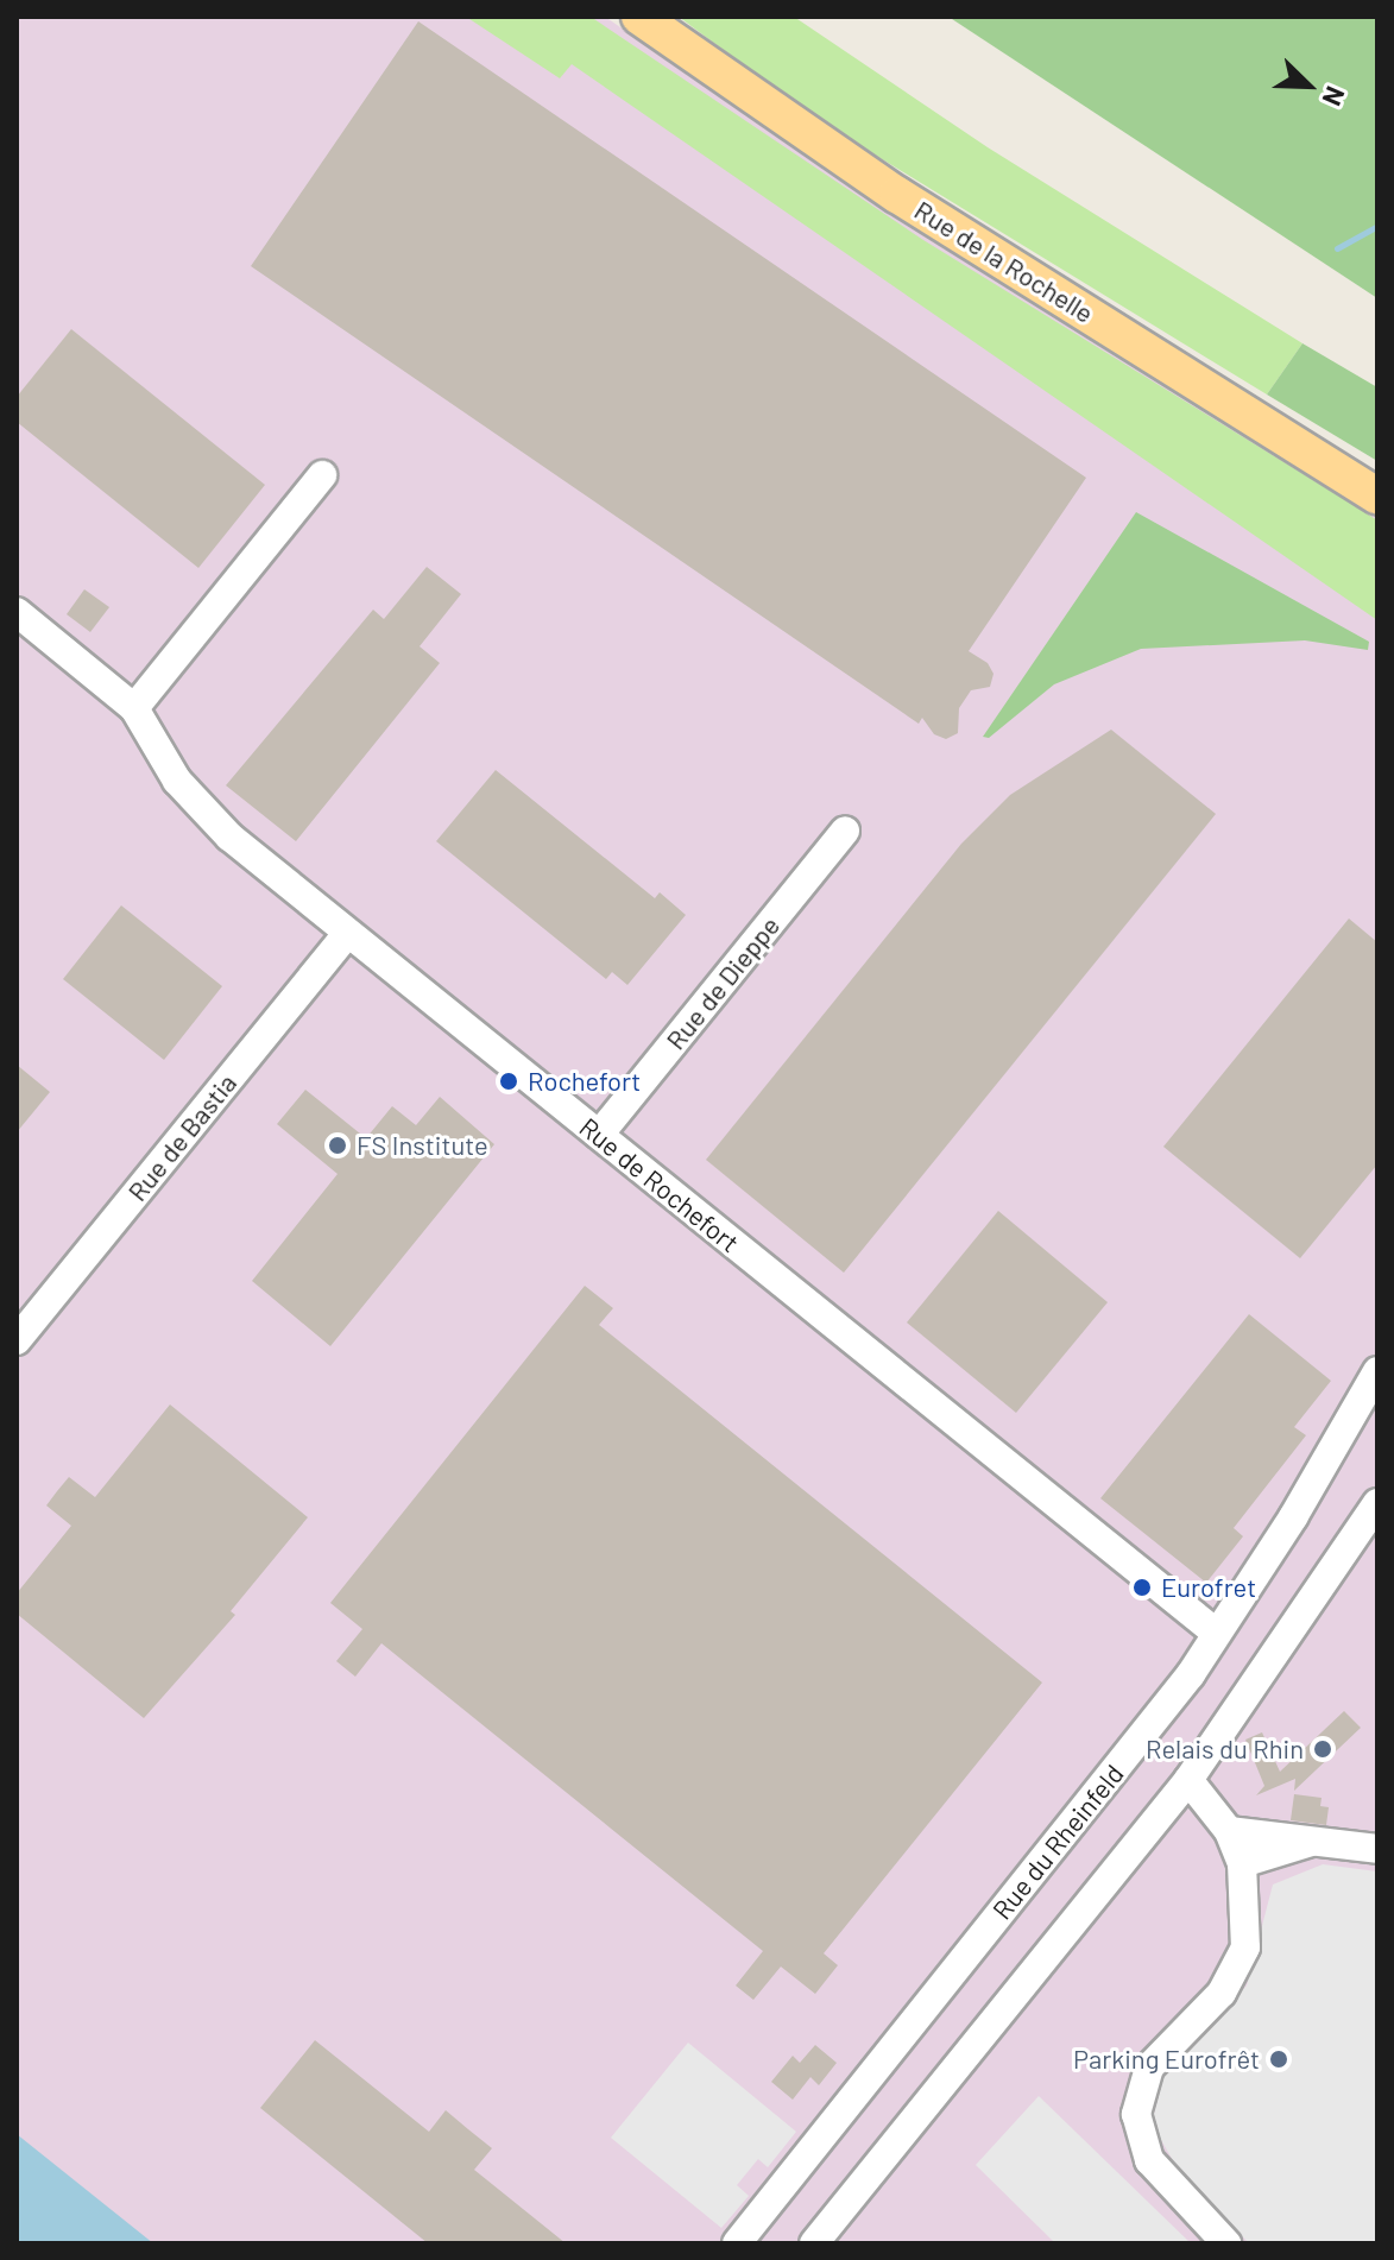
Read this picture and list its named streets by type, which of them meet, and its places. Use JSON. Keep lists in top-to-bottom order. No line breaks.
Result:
{"streets":{"main road":["Rue de la Rochelle"],"street":["Rue de Dieppe","Rue de Bastia","Rue de Rochefort","Rue du Rheinfeld"]},"crossings":[["Rue de Dieppe","Rue de Rochefort"],["Rue de Bastia","Rue de Rochefort"],["Rue de Rochefort","Rue du Rheinfeld"]],"places":["Rochefort","FS Institute","Eurofret","Relais du Rhin","Parking Eurofrêt"],"north":"bottom right"}
